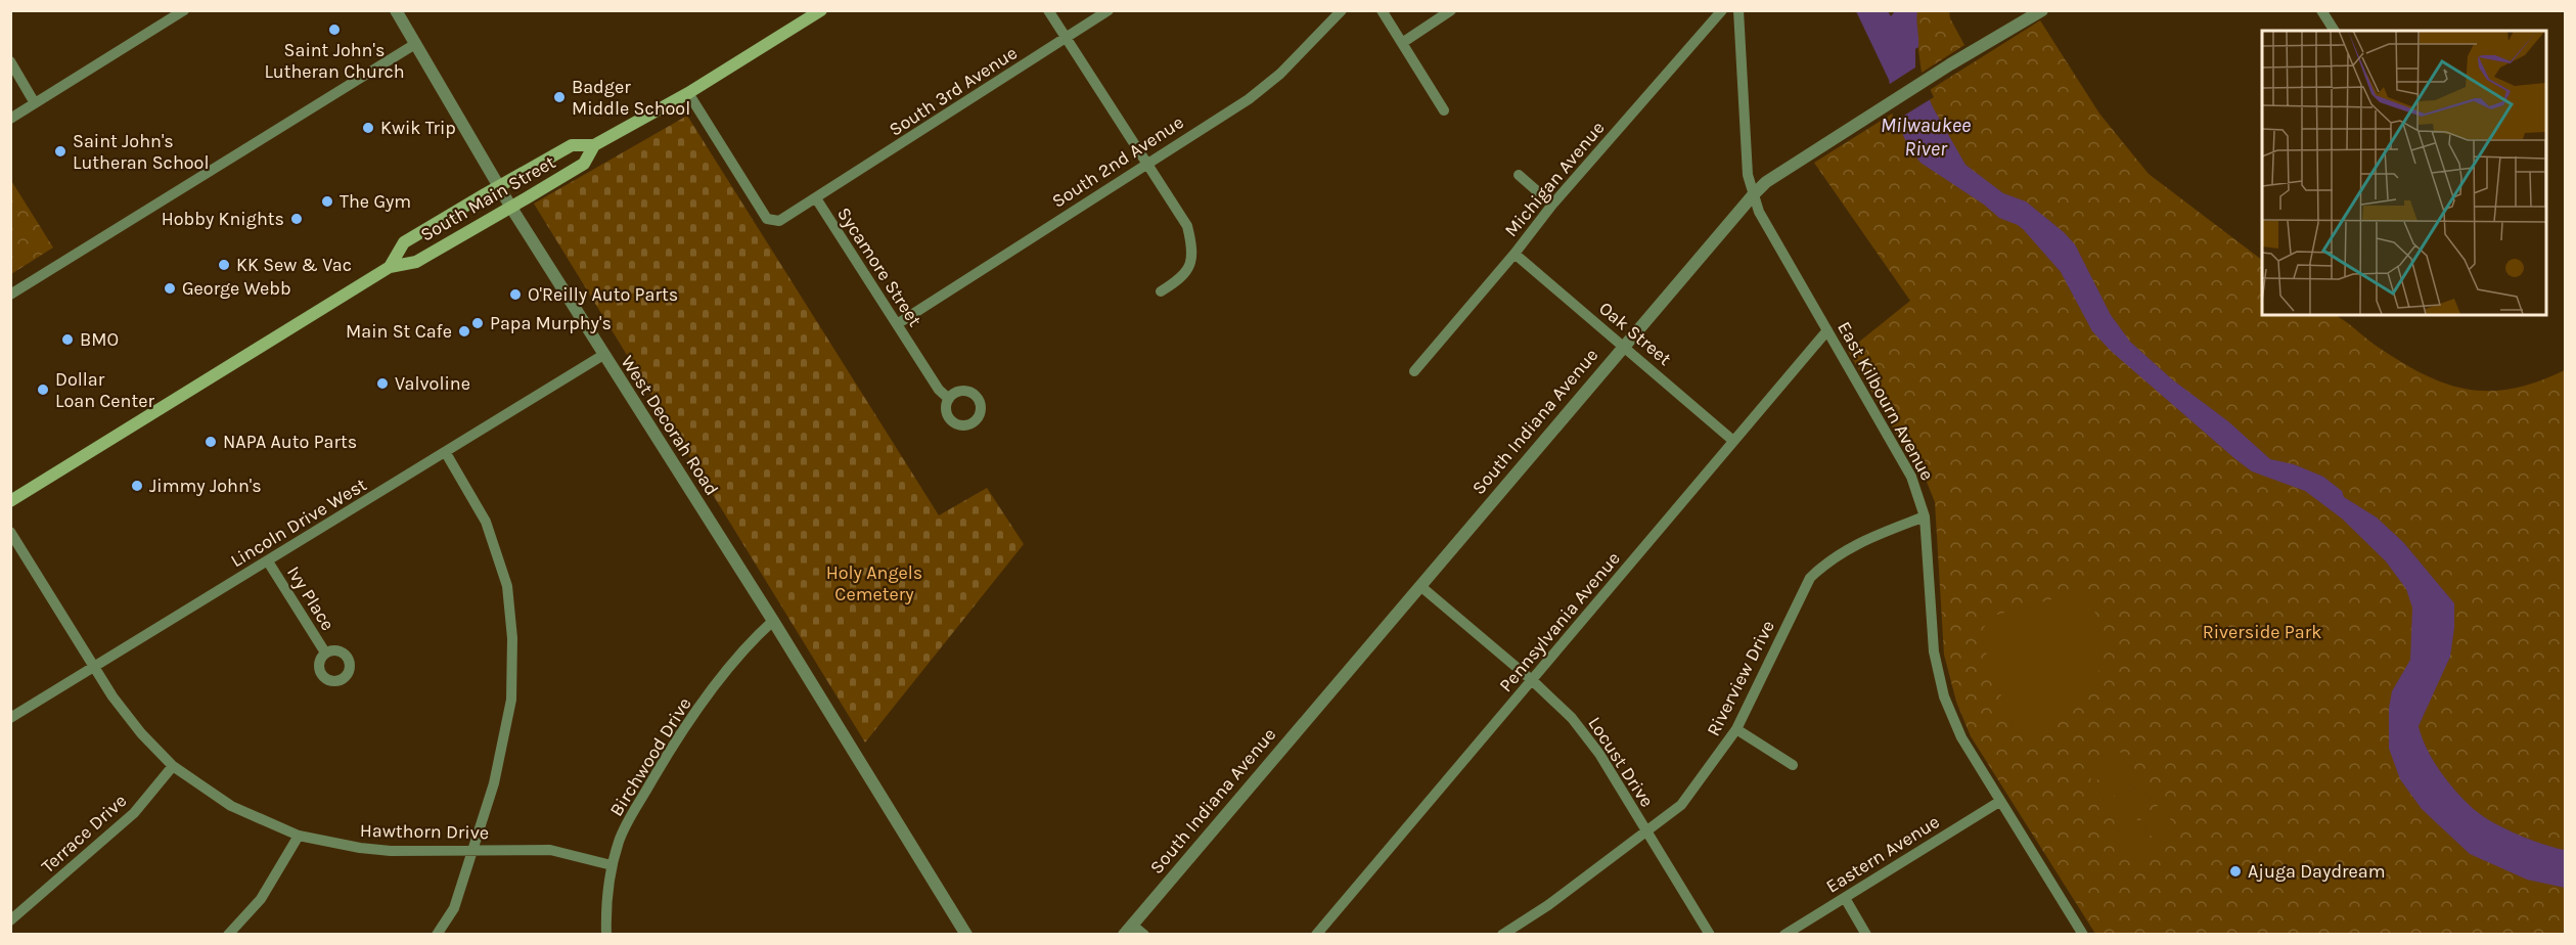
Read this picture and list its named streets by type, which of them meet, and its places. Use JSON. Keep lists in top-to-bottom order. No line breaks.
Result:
{"streets":{"main road":["South Main Street"],"street":["South 3rd Avenue","South 2nd Avenue","Michigan Avenue","Sycamore Street","Oak Street","East Kilbourn Avenue","South Indiana Avenue","West Decorah Road","Lincoln Drive West","Ivy Place","Pennsylvania Avenue","Riverview Drive","Birchwood Drive","Locust Drive","Hawthorn Drive","Terrace Drive","Eastern Avenue"]},"crossings":[["South 3rd Avenue","Sycamore Street"],["South 2nd Avenue","Sycamore Street"],["Michigan Avenue","Oak Street"],["South Main Street","Sycamore Street"],["South Main Street","West Decorah Road"],["Oak Street","South Indiana Avenue"],["Oak Street","Pennsylvania Avenue"],["East Kilbourn Avenue","South Indiana Avenue"],["East Kilbourn Avenue","Pennsylvania Avenue"],["East Kilbourn Avenue","Riverview Drive"],["East Kilbourn Avenue","Eastern Avenue"],["South Indiana Avenue","Locust Drive"],["West Decorah Road","Lincoln Drive West"],["West Decorah Road","Birchwood Drive"],["Lincoln Drive West","Ivy Place"],["Lincoln Drive West","Hawthorn Drive"],["Pennsylvania Avenue","Locust Drive"],["Riverview Drive","Locust Drive"],["Birchwood Drive","Hawthorn Drive"],["Hawthorn Drive","Terrace Drive"]],"water":["Milwaukee River"],"parks":["Holy Angels Cemetery","Riverside Park"],"places":["Saint John's Lutheran Church","Badger Middle School","Kwik Trip","Saint John's Lutheran School","The Gym","Hobby Knights","KK Sew & Vac","George Webb","O'Reilly Auto Parts","Papa Murphy's","Main St Cafe","BMO","Valvoline","Dollar Loan Center","NAPA Auto Parts","Jimmy John's","Ajuga Daydream"]}
